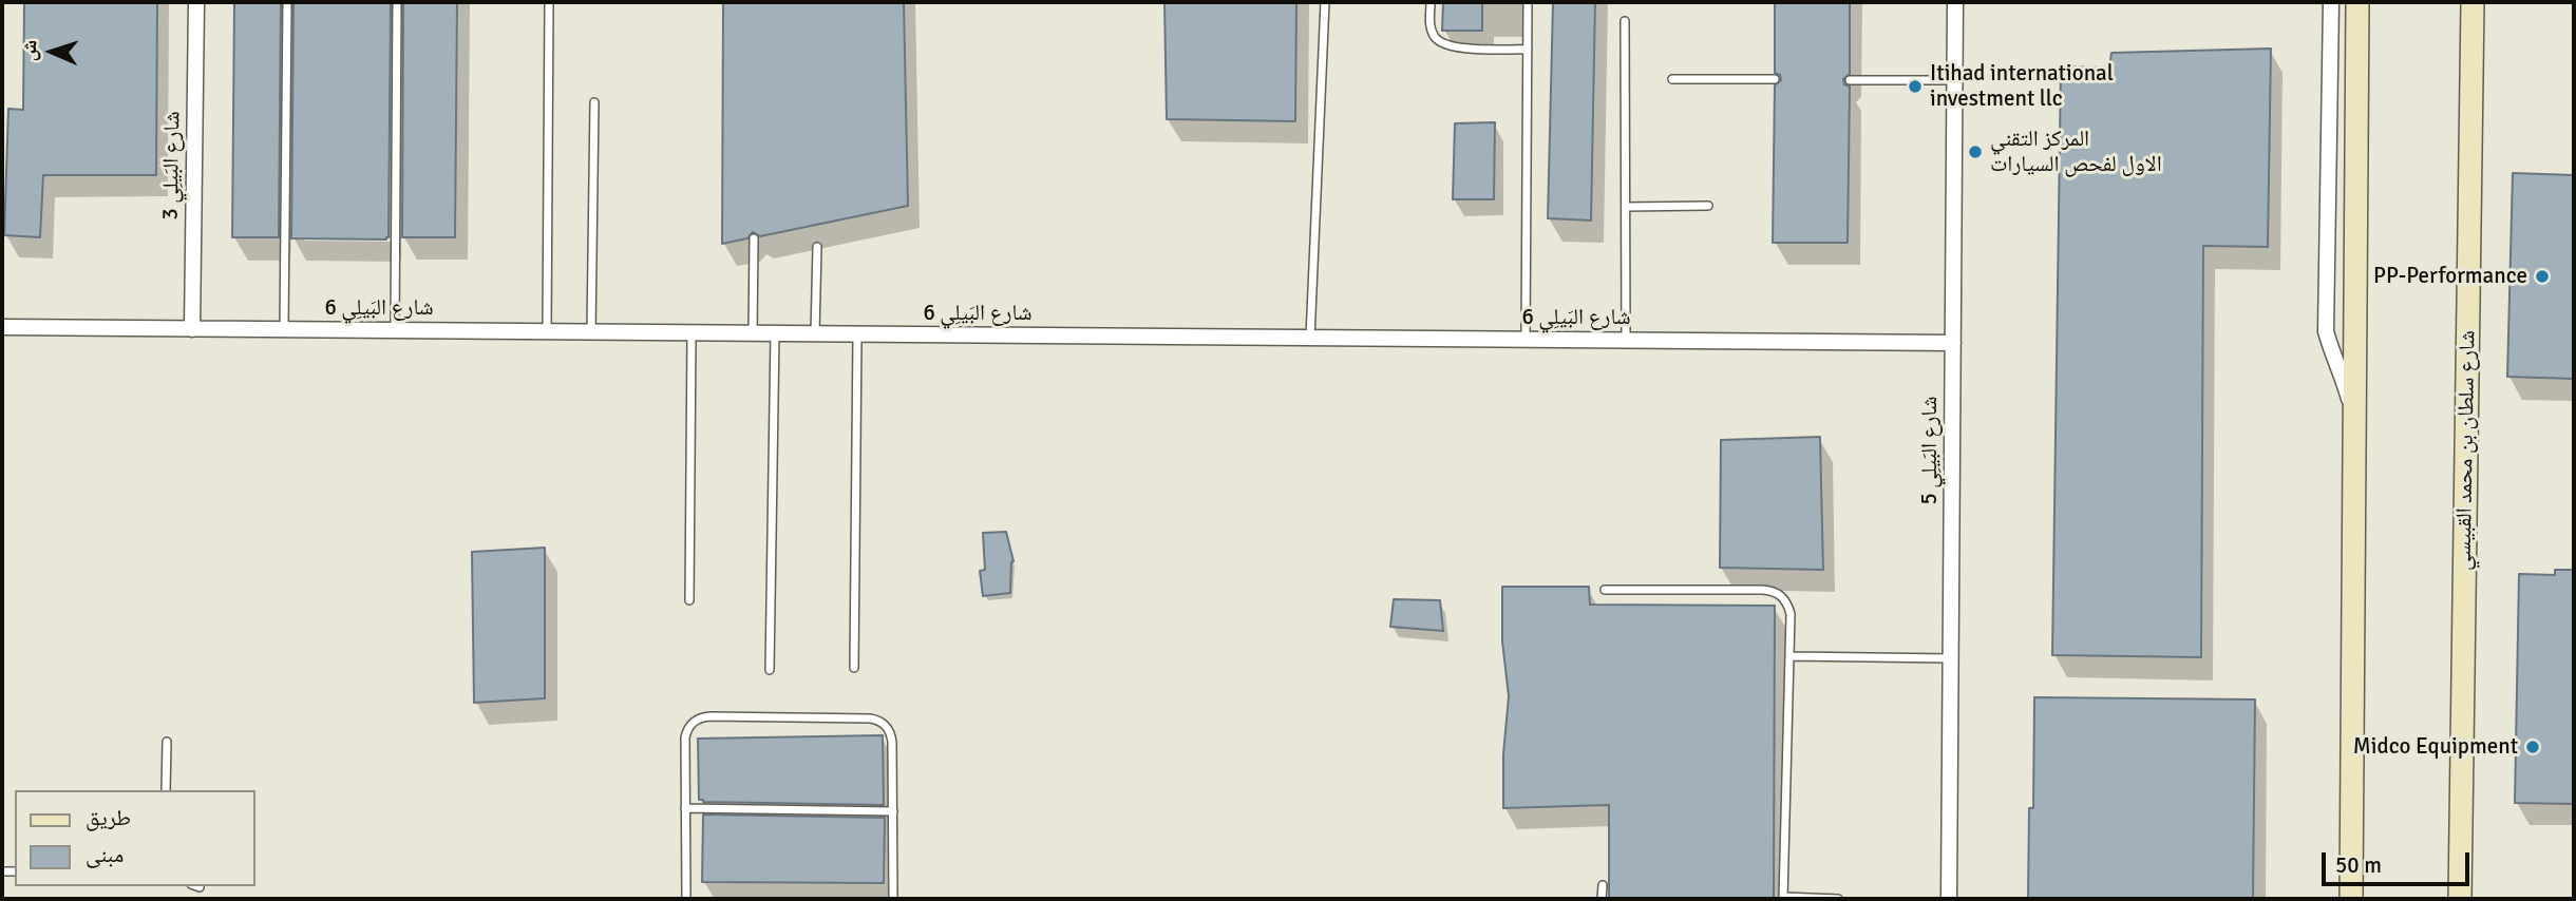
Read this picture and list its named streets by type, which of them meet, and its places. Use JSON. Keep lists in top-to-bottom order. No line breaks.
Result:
{"streets":{"main road":["شارع سلطان بن محمد القبيسي"],"street":["شارع البَيلِي 3","شارع البَيلِي 6","شارع البَيلِي 5"]},"crossings":[["شارع البَيلِي 3","شارع البَيلِي 6"],["شارع البَيلِي 6","شارع البَيلِي 5"]],"places":["Itihad international investment llc","المركز التقني الاول لفحص السيارات","PP-Performance","Midco Equipment"],"legend":["طريق","مبنى"],"scale_bar":"50 m","north":"left"}
